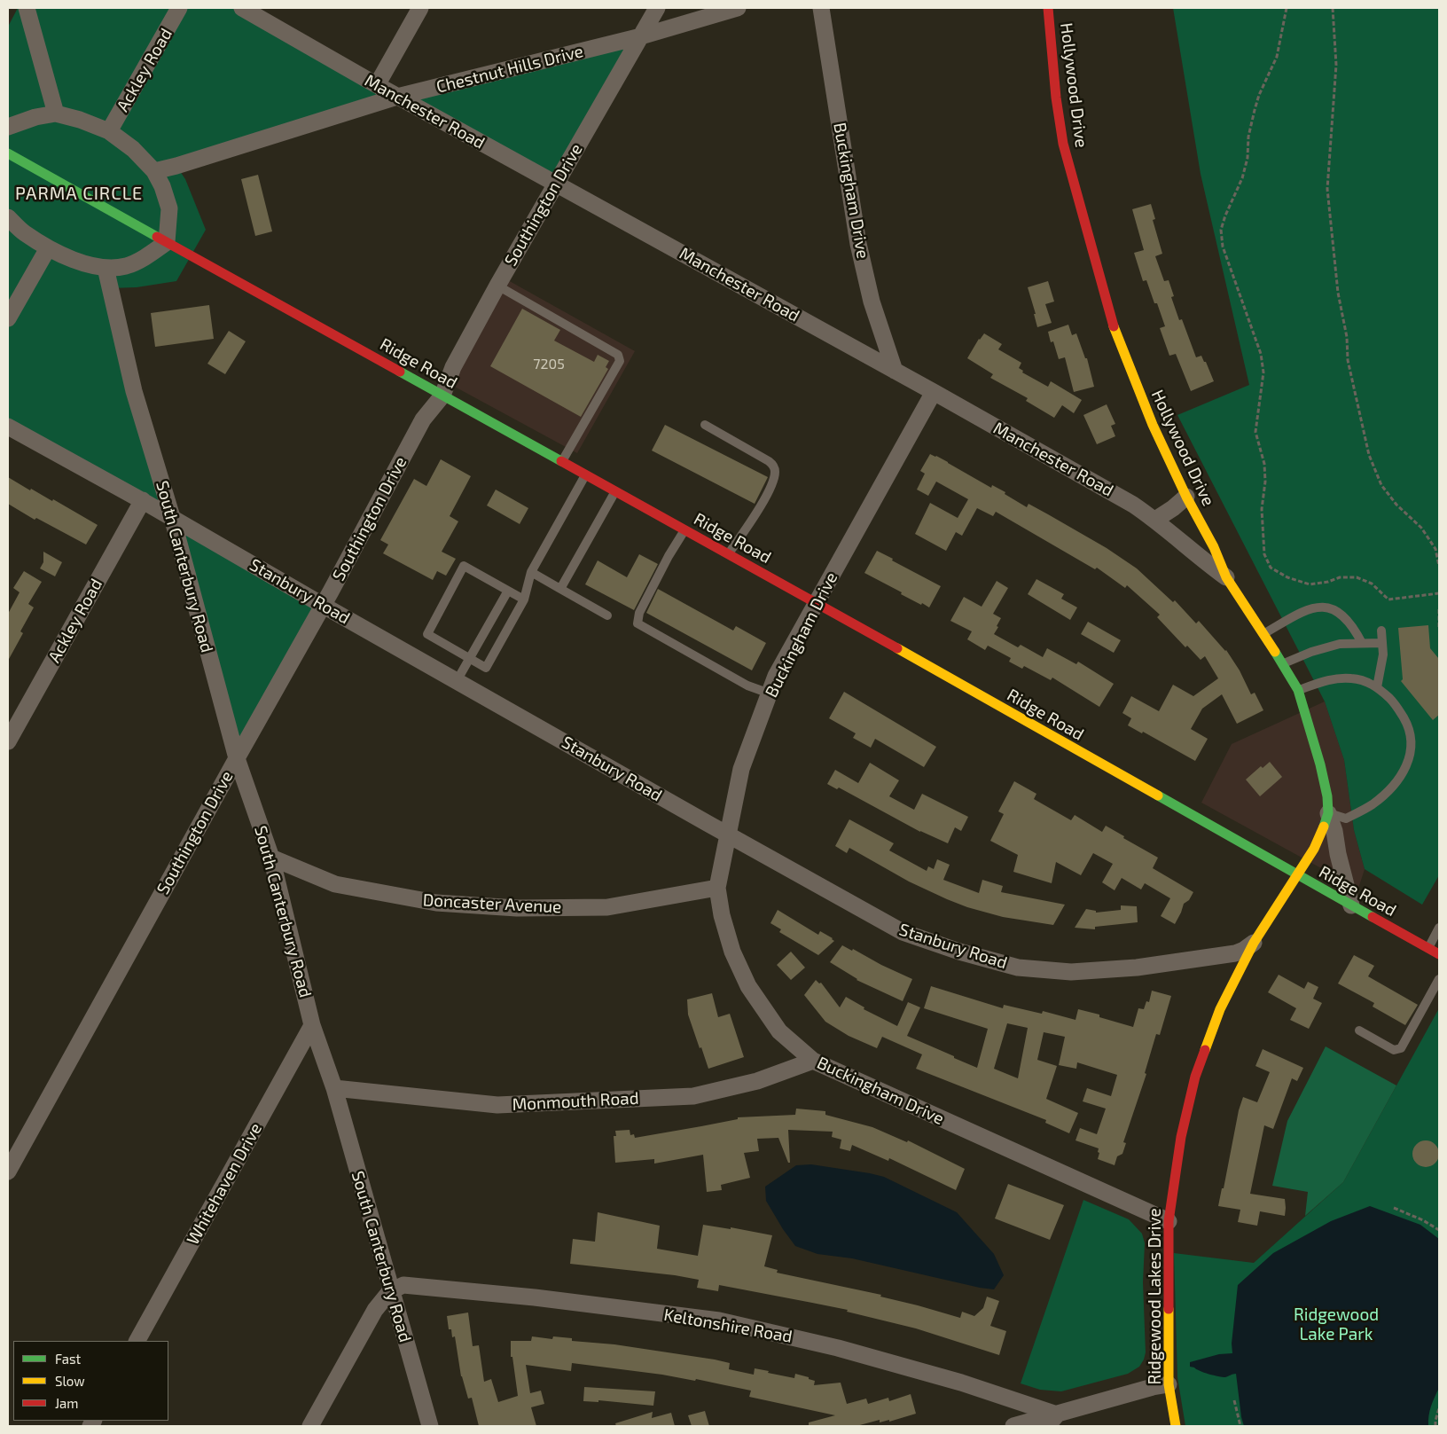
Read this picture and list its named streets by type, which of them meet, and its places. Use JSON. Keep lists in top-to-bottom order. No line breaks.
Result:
{"streets":{"main road":["Hollywood Drive","Ridge Road","Ridgewood Lakes Drive"],"street":["Chestnut Hills Drive","Ackley Road","Manchester Road","Buckingham Drive","Southington Drive","South Canterbury Road","Stanbury Road","Doncaster Avenue","Monmouth Road","Whitehaven Drive","Keltonshire Road"]},"crossings":[["Chestnut Hills Drive","Manchester Road"],["Chestnut Hills Drive","Southington Drive"],["Ackley Road","Stanbury Road"],["Hollywood Drive","Manchester Road"],["Hollywood Drive","Ridge Road"],["Hollywood Drive","Ridgewood Lakes Drive"],["Manchester Road","Buckingham Drive"],["Manchester Road","Southington Drive"],["Buckingham Drive","Ridge Road"],["Buckingham Drive","Stanbury Road"],["Buckingham Drive","Doncaster Avenue"],["Buckingham Drive","Monmouth Road"],["Buckingham Drive","Ridgewood Lakes Drive"],["Southington Drive","Ridge Road"],["Southington Drive","South Canterbury Road"],["Southington Drive","Stanbury Road"],["Ridge Road","Ridgewood Lakes Drive"],["South Canterbury Road","Stanbury Road"],["South Canterbury Road","Doncaster Avenue"],["South Canterbury Road","Monmouth Road"],["South Canterbury Road","Whitehaven Drive"],["South Canterbury Road","Keltonshire Road"],["Stanbury Road","Ridgewood Lakes Drive"]],"districts":["PARMA CIRCLE"],"parks":["Ridgewood Lake Park"],"house_numbers":["7205"],"legend":["Fast","Slow","Jam"]}
